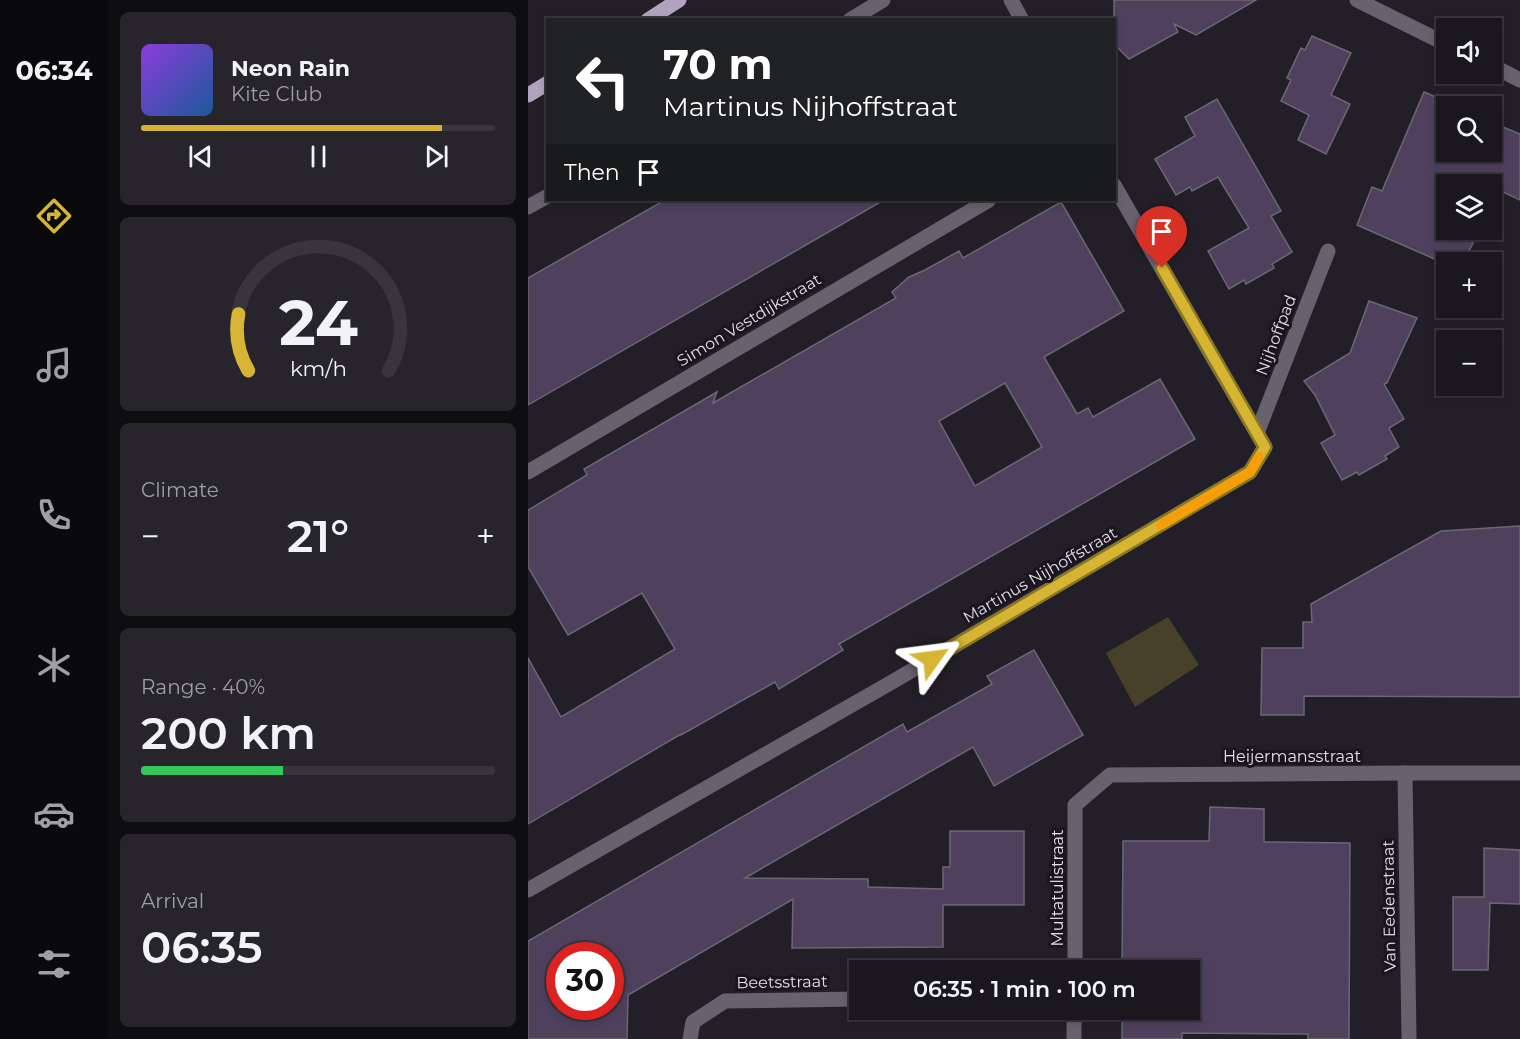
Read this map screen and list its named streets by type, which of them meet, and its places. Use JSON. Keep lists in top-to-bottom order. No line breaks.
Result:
{"streets":{"street":["Simon Vestdijkstraat","Nijhoffpad","Martinus Nijhoffstraat","Heijermansstraat","Multatulistraat","Van Eedenstraat","Beetsstraat"]},"crossings":[["Nijhoffpad","Martinus Nijhoffstraat"],["Heijermansstraat","Multatulistraat"],["Heijermansstraat","Van Eedenstraat"]],"page":{"tabs":"06:34","map_buttons":["+","−"],"turn":["70 m","Martinus Nijhoffstraat"],"song":["Neon Rain","Kite Club"],"then":"Then","tile":["Climate",["Range · 40%","200 km"],["Arrival","06:35"]],"heat":["−","21°","+"],"limit":"30","trip":"06:35 · 1 min · 100 m","gauge":["24","km/h"]}}
